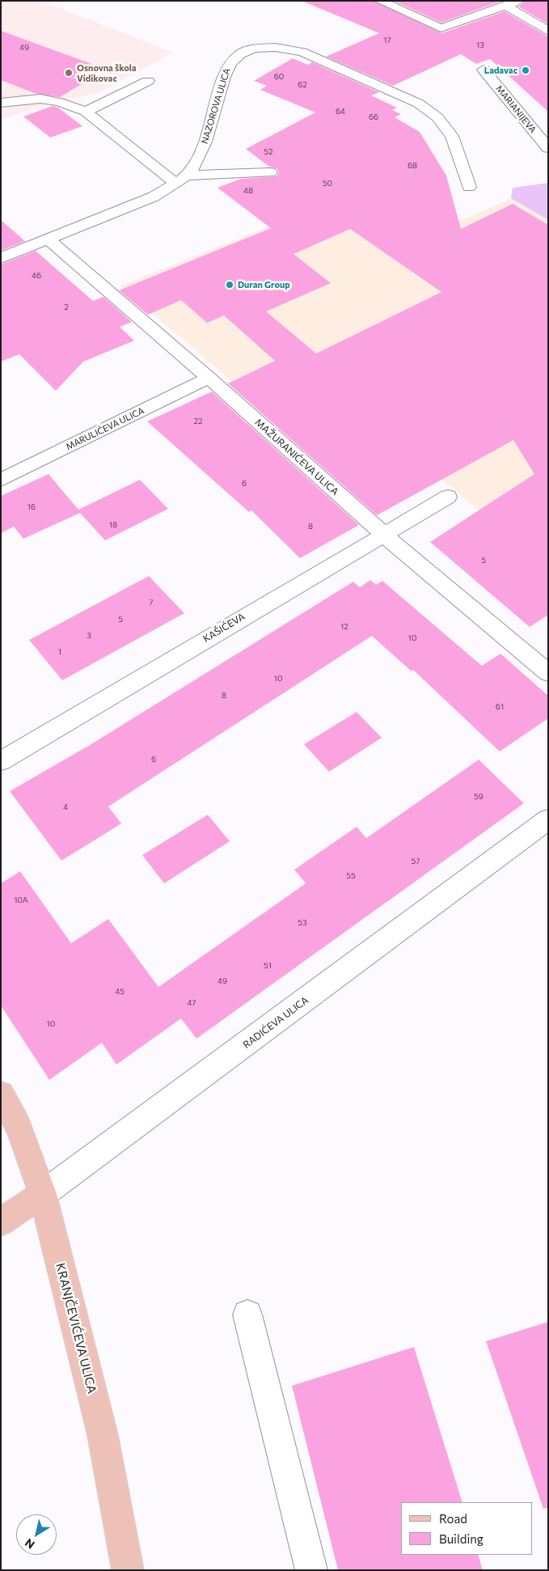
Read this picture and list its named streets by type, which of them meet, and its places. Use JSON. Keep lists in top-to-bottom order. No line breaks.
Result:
{"streets":{"main road":["RADIĆEVA ULICA","KRANJČEVIĆEVA ULICA"],"street":["NAZOROVA ULICA","MARIANIJEVA","MARULIĆEVA ULICA","MAŽURANIĆEVA ULICA","KAŠIĆEVA"]},"crossings":[["NAZOROVA ULICA","MAŽURANIĆEVA ULICA"],["MARULIĆEVA ULICA","MAŽURANIĆEVA ULICA"],["MAŽURANIĆEVA ULICA","KAŠIĆEVA"],["RADIĆEVA ULICA","KRANJČEVIĆEVA ULICA"]],"places":["Ladavac","Osnovna škola Vidikovac","Duran Group"],"house_numbers":["17","13","49","60","62","64","66","52","68","50","48","46","2","22","6","16","18","8","5","7","5","12","3","10","1","10","8","61","6","59","4","57","55","10A","53","51","49","45","47","10"],"legend":["Road","Building"],"north":"bottom left"}
